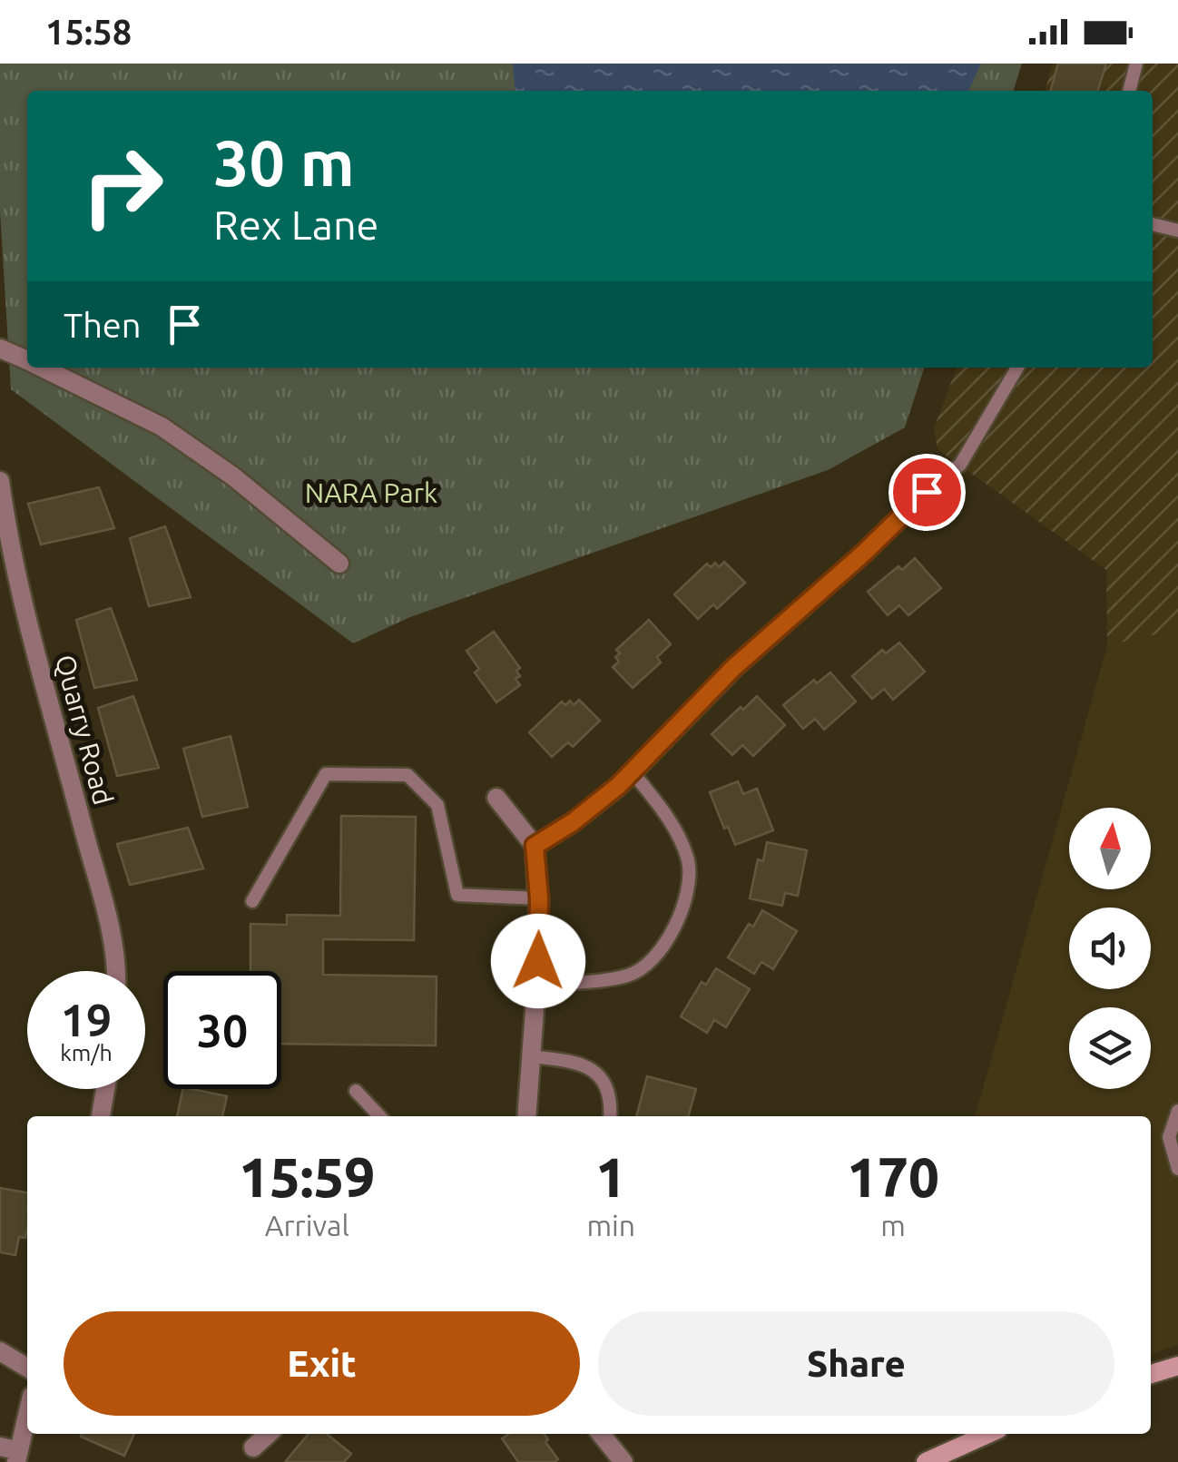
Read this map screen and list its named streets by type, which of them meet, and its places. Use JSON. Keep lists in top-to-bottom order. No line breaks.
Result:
{"streets":{"street":["Quarry Road"]},"parks":["NARA Park"],"north":"top","page":{"status":"15:58","turn":["30 m","Rex Lane"],"then":"Then","speed":"19 km/h","limit":"30","eta":["15:59","Arrival","1","min","170","m"],"buttons":["Exit","Share"]}}
